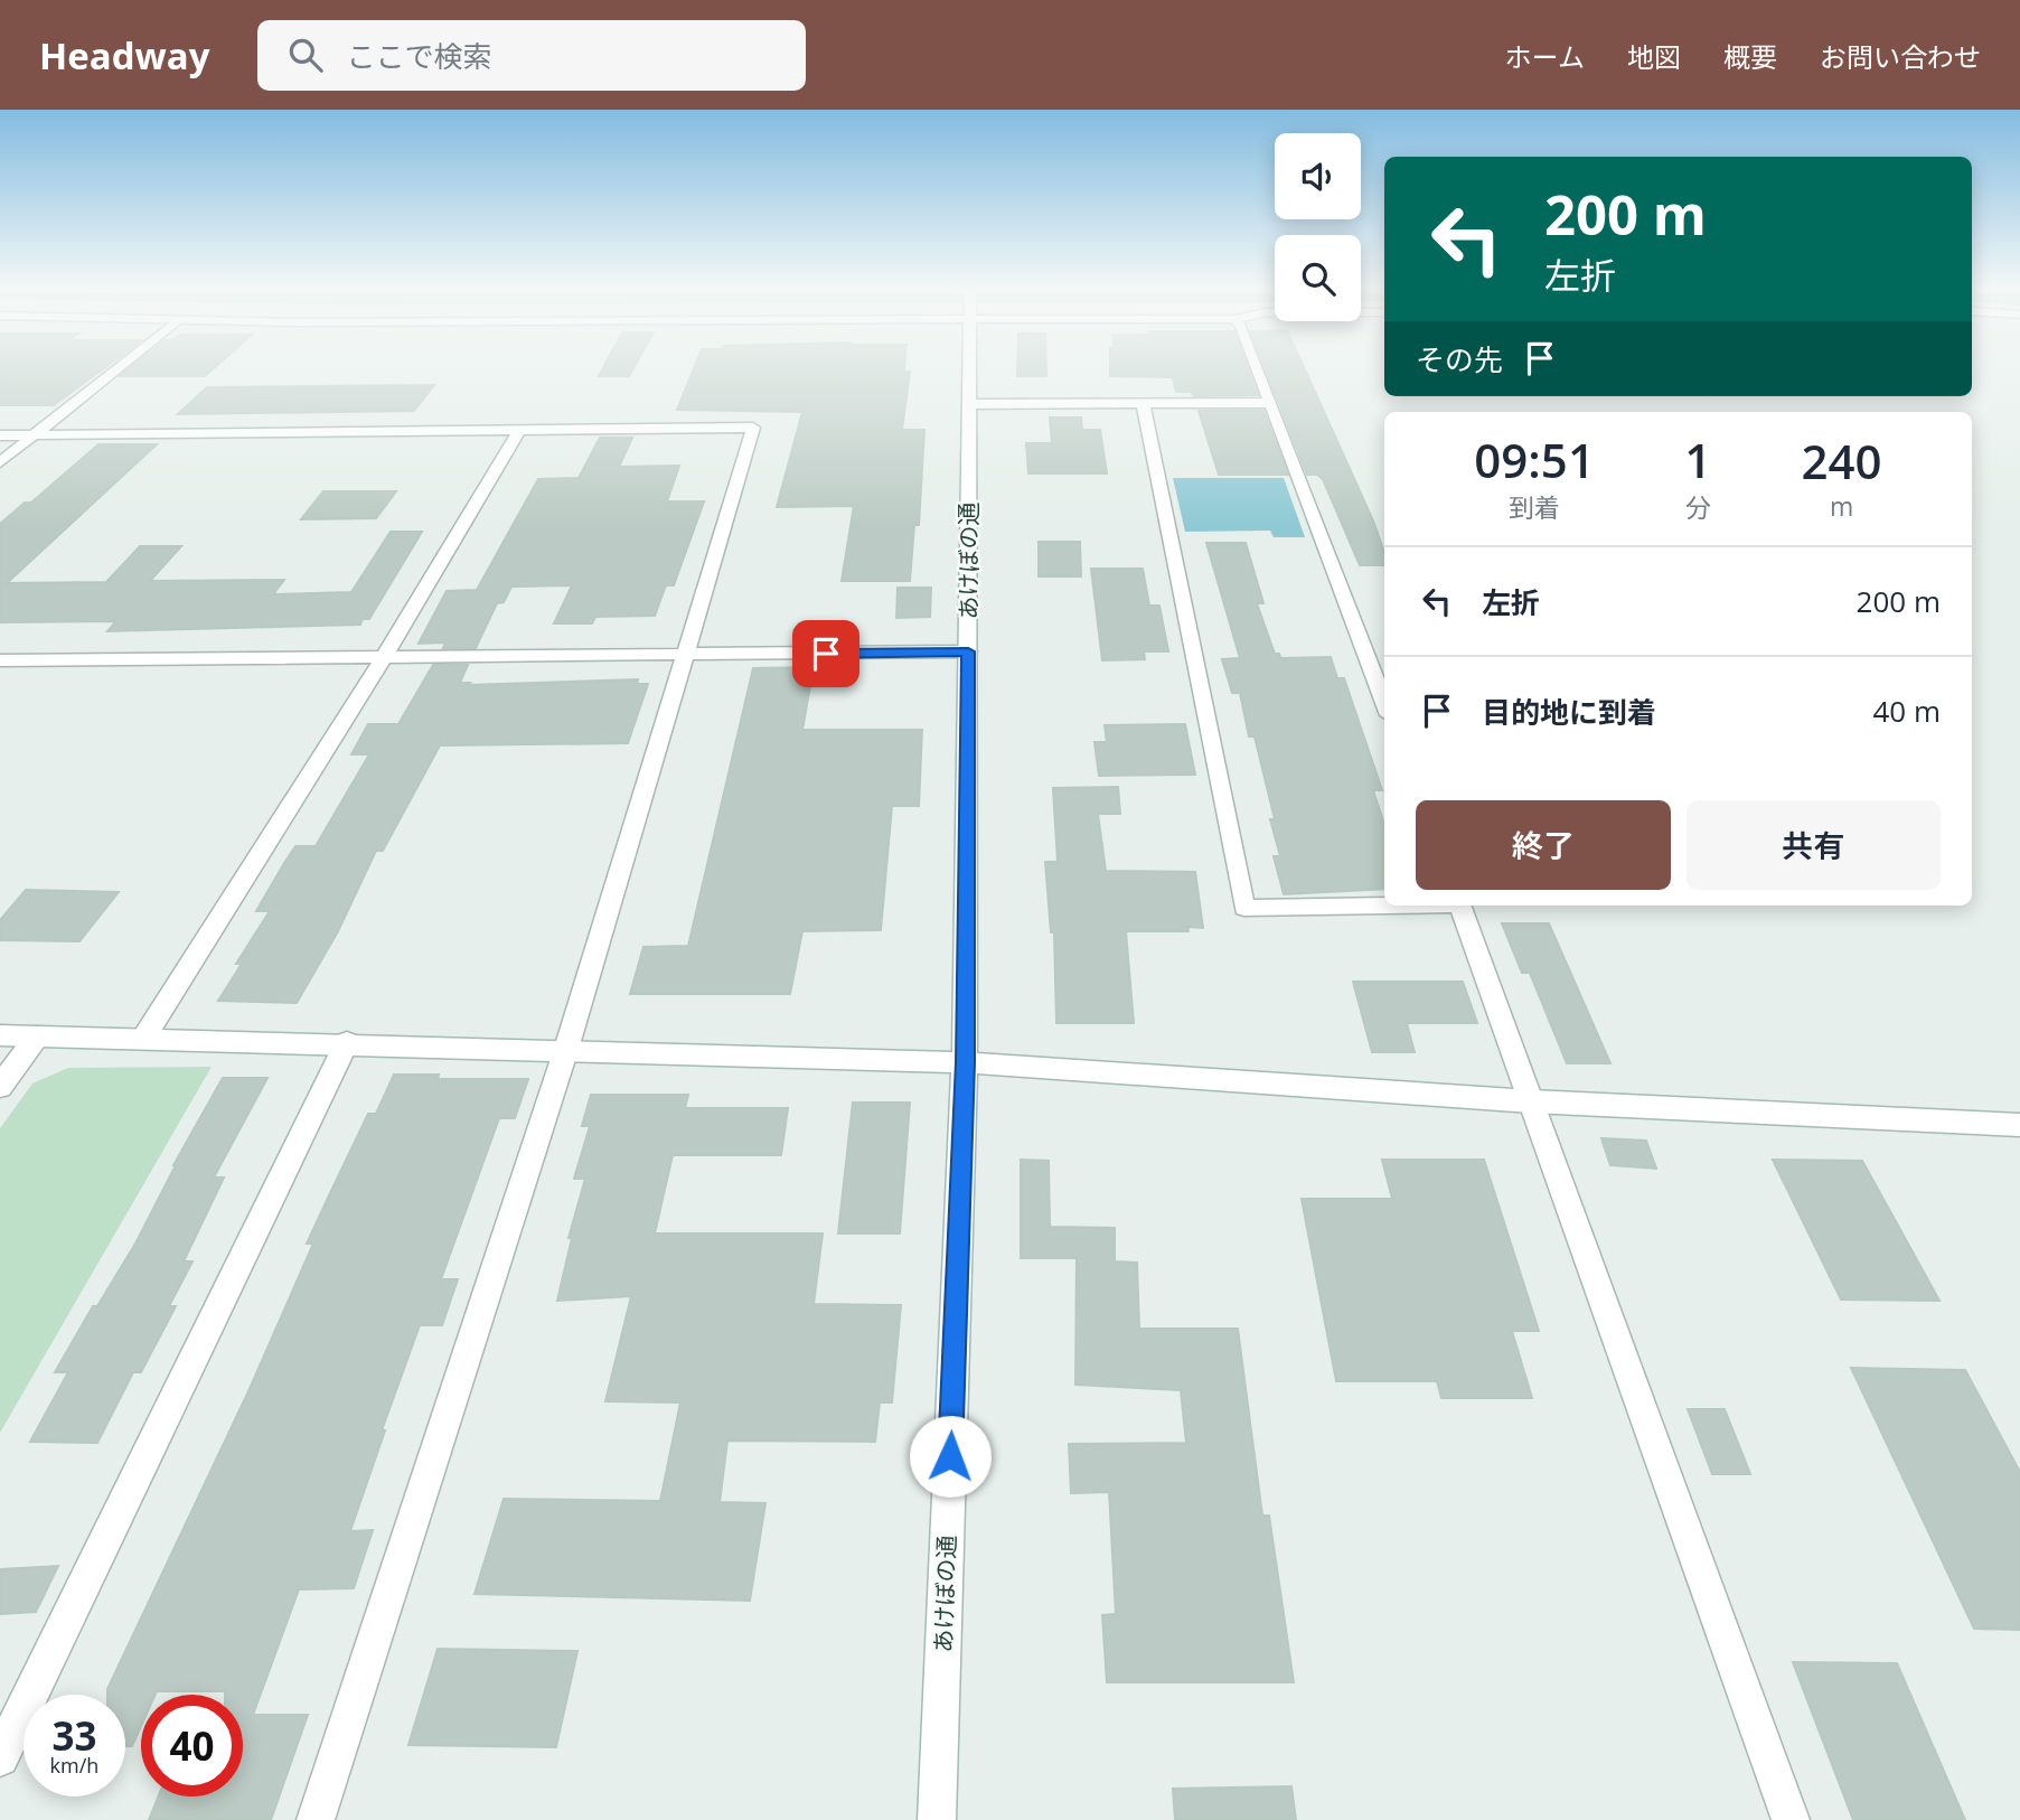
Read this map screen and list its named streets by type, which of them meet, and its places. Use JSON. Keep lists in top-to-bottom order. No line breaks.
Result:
{"streets":{"street":["あけぼの通"]},"page":{"header":"Headway","search":"ここで検索","nav":["ホーム","地図","概要","お問い合わせ"],"turn":["200 m","左折"],"then":"その先","eta":["09:51","到着","1","分","240","m"],"list":[{"name":"左折","value":"200 m"},{"name":"目的地に到着","value":"40 m"}],"buttons":["終了","共有"],"speed":"33 km/h","limit":"40"}}
